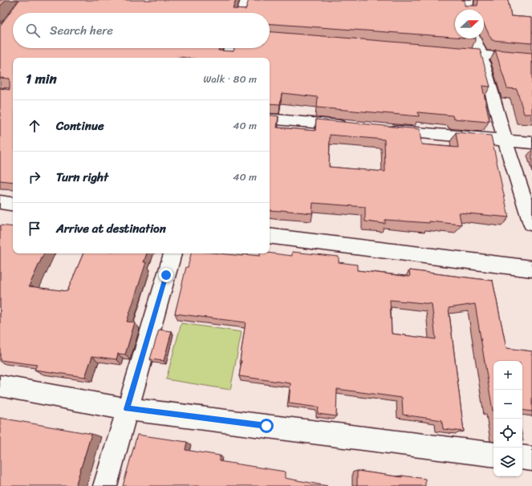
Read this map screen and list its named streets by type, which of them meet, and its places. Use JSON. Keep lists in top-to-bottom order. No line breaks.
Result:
{"north":"right","page":{"search":"Search here","heading":["1 min","Walk · 80 m"],"list":[["Continue","40 m"],["Turn right","40 m"],"Arrive at destination"],"map_buttons":["+","−"]}}
